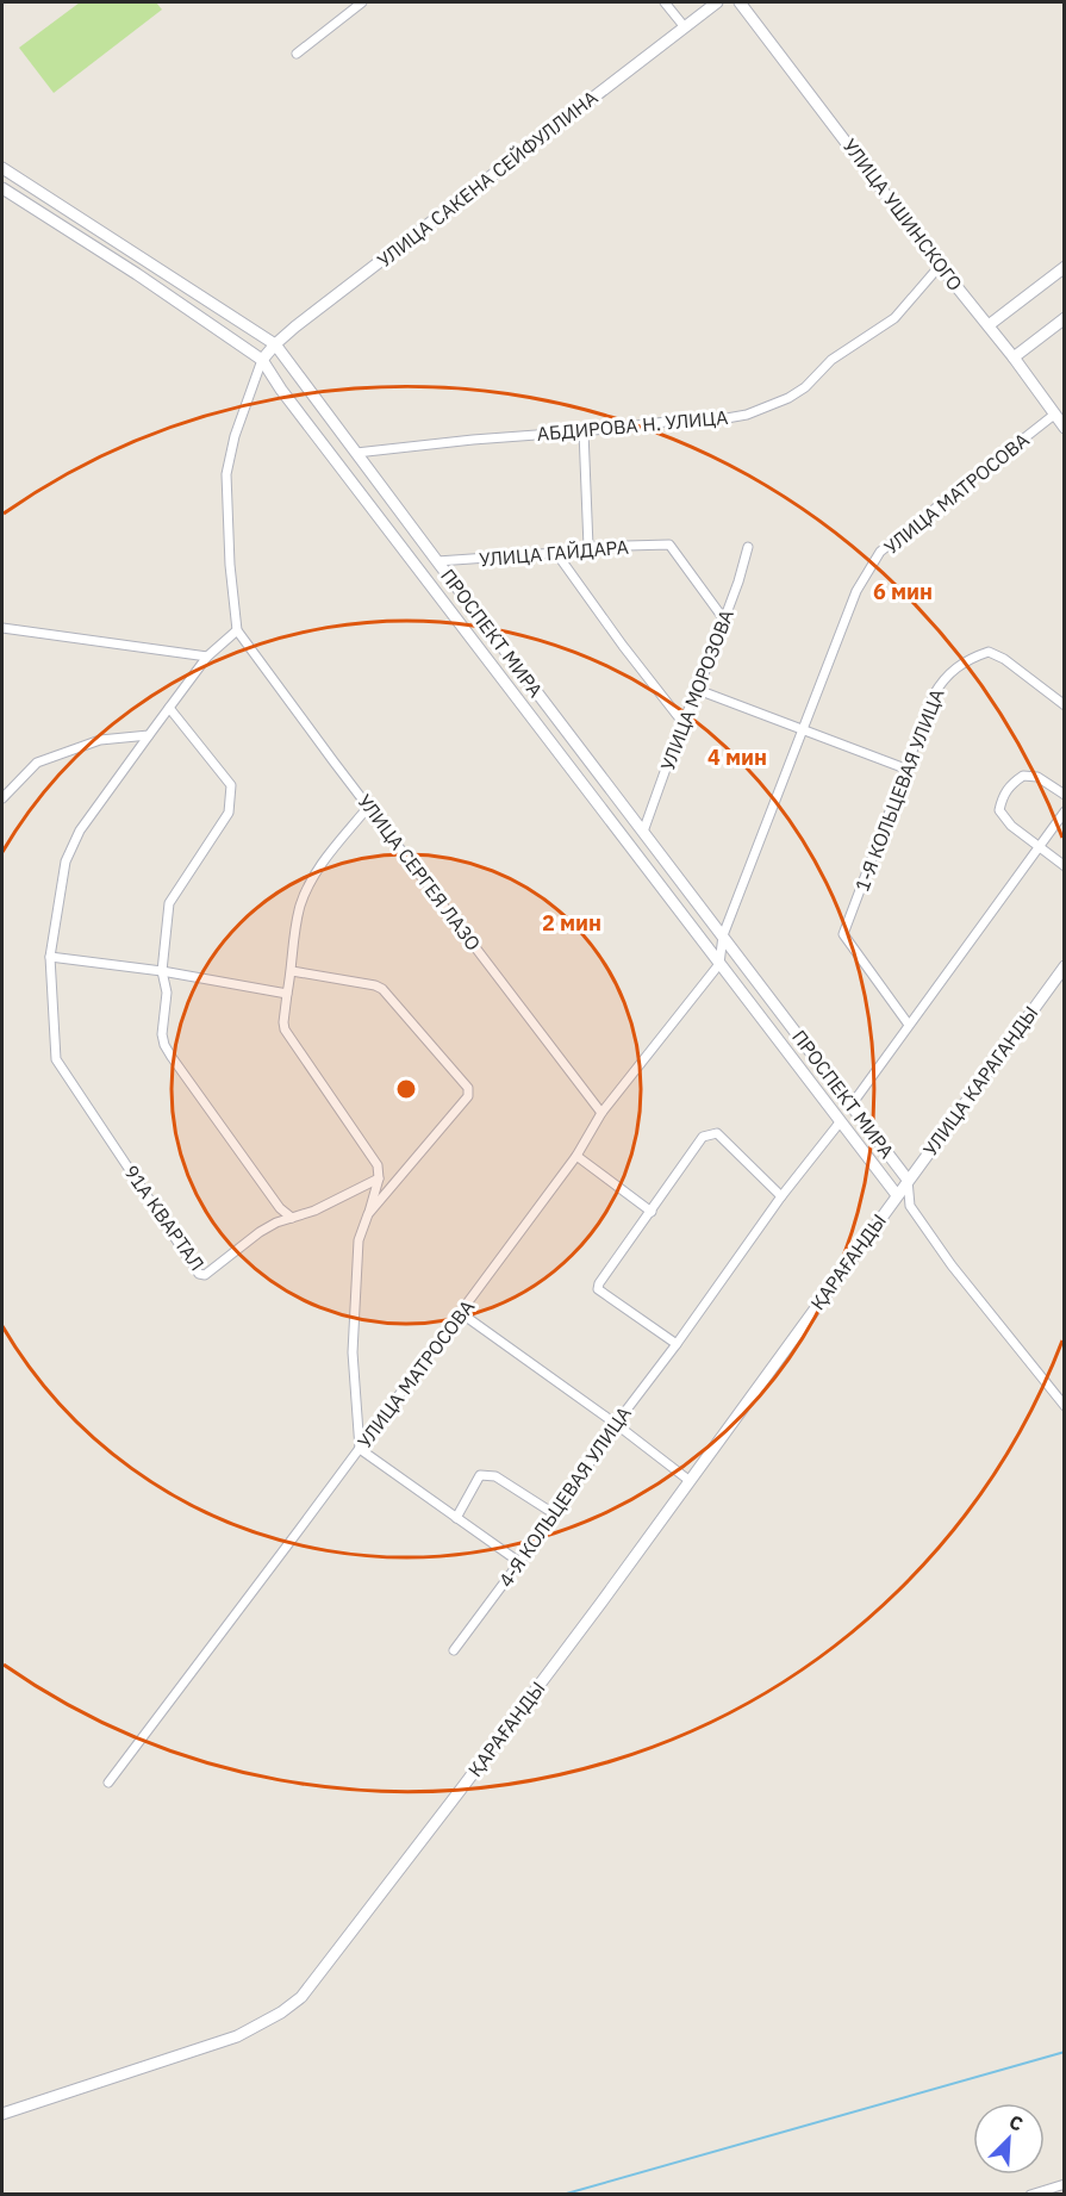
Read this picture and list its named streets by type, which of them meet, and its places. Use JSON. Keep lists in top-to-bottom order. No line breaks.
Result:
{"streets":{"main road":["УЛИЦА САКЕНА СЕЙФУЛЛИНА","УЛИЦА УШИНСКОГО","ПРОСПЕКТ МИРА","УЛИЦА КАРАГАНДЫ","ҚАРАҒАНДЫ"],"street":["АБДИРОВА Н. УЛИЦА","УЛИЦА МАТРОСОВА","УЛИЦА ГАЙДАРА","УЛИЦА МОРОЗОВА","1-Я КОЛЬЦЕВАЯ УЛИЦА","УЛИЦА СЕРГЕЯ ЛАЗО","91А КВАРТАЛ","4-Я КОЛЬЦЕВАЯ УЛИЦА"]},"crossings":[["УЛИЦА САКЕНА СЕЙФУЛЛИНА","ПРОСПЕКТ МИРА"],["УЛИЦА УШИНСКОГО","АБДИРОВА Н. УЛИЦА"],["УЛИЦА УШИНСКОГО","УЛИЦА МАТРОСОВА"],["АБДИРОВА Н. УЛИЦА","ПРОСПЕКТ МИРА"],["УЛИЦА МАТРОСОВА","ПРОСПЕКТ МИРА"],["УЛИЦА МАТРОСОВА","УЛИЦА СЕРГЕЯ ЛАЗО"],["УЛИЦА ГАЙДАРА","ПРОСПЕКТ МИРА"],["УЛИЦА ГАЙДАРА","УЛИЦА МОРОЗОВА"],["ПРОСПЕКТ МИРА","УЛИЦА МОРОЗОВА"],["ПРОСПЕКТ МИРА","УЛИЦА КАРАГАНДЫ"],["ПРОСПЕКТ МИРА","ҚАРАҒАНДЫ"],["ПРОСПЕКТ МИРА","4-Я КОЛЬЦЕВАЯ УЛИЦА"],["УЛИЦА КАРАГАНДЫ","ҚАРАҒАНДЫ"]],"north":"top right","rings":["6 мин","4 мин","2 мин"]}
